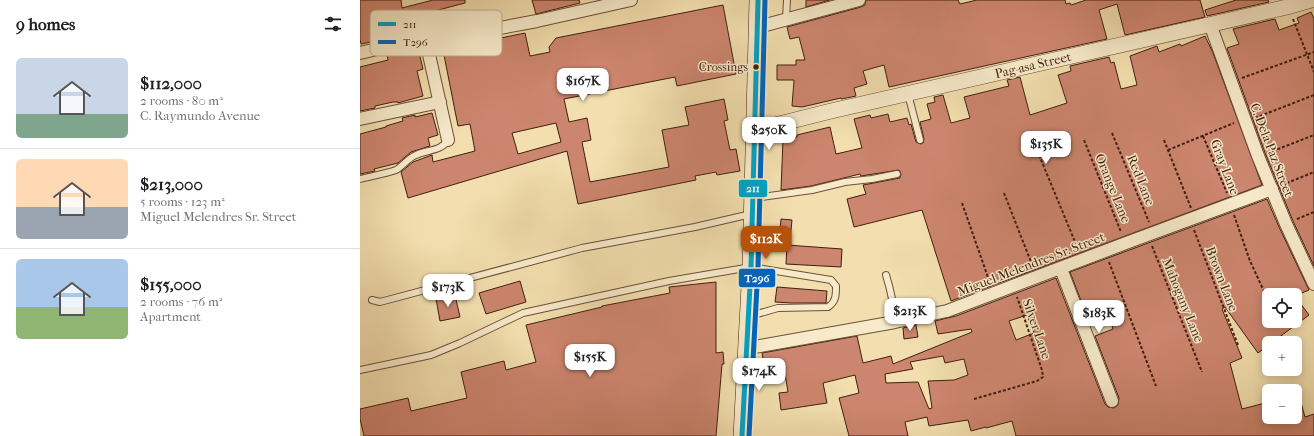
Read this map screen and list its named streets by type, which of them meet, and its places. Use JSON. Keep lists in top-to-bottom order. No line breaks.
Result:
{"streets":{"street":["Pag-asa Street","C. Dela Paz Street","Miguel Melendres Sr. Street"],"path":["Gray Lane","Red Lane","Orange Lane","Brown Lane","Mahogany Lane","Silver Lane"]},"crossings":[["Pag-asa Street","C. Dela Paz Street"],["C. Dela Paz Street","Miguel Melendres Sr. Street"],["Gray Lane","Miguel Melendres Sr. Street"],["Red Lane","Miguel Melendres Sr. Street"],["Red Lane","Mahogany Lane"],["Orange Lane","Miguel Melendres Sr. Street"],["Miguel Melendres Sr. Street","Brown Lane"],["Miguel Melendres Sr. Street","Mahogany Lane"],["Miguel Melendres Sr. Street","Silver Lane"]],"places":["Crossings"],"lines":["transit line 211","transit line T296"],"legend":["211","T296"],"page":{"heading":"9 homes","list":[{"name":"$112,000","note":"2 rooms · 80 m² · C. Raymundo Avenue"},{"name":"$213,000","note":"5 rooms · 123 m² · Miguel Melendres Sr. Street"},{"name":"$155,000","note":"2 rooms · 76 m² · Apartment"}],"price":["$167K","$250K","$135K","$112K","$173K","$213K","$183K","$155K","$174K"],"map_buttons":["+","−"]}}
